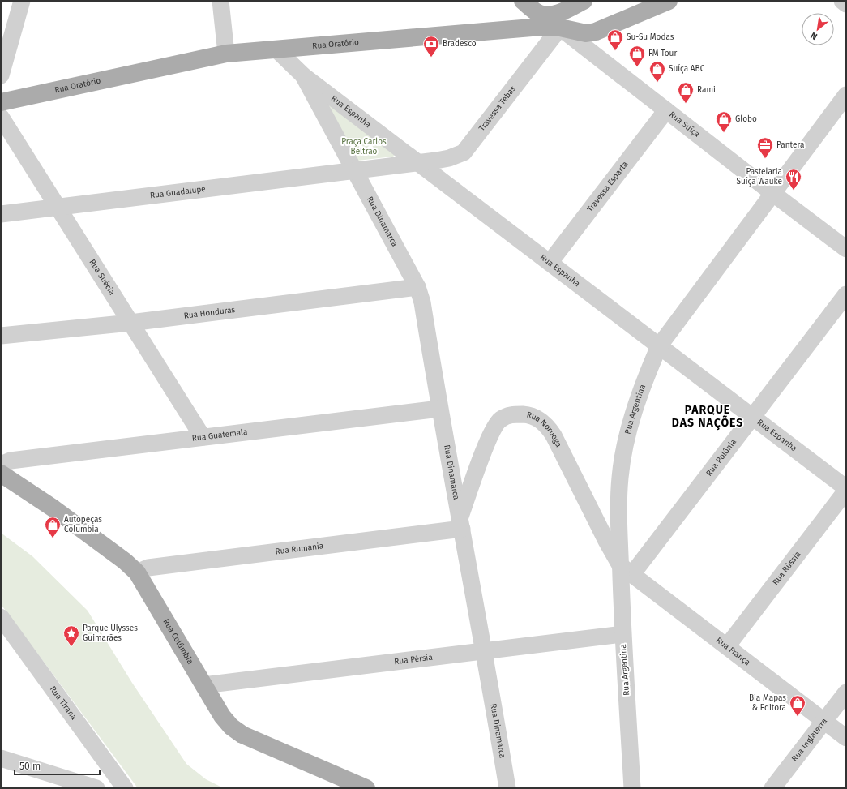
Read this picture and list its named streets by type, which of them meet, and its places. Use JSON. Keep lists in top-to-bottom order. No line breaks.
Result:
{"streets":{"main road":["Rua Oratório","Rua Suíça","Rua Colúmbia"],"street":["Travessa Tebas","Rua Espanha","Travessa Esparta","Rua Guadalupe","Rua Dinamarca","Rua Suécia","Rua Honduras","Rua Argentina","Rua Noruega","Rua Guatemala","Rua Polônia","Rua Rumania","Rua Rússia","Rua França","Rua Pérsia","Rua Tirana","Rua Inglaterra"]},"crossings":[["Rua Oratório","Travessa Tebas"],["Rua Oratório","Rua Espanha"],["Rua Oratório","Rua Suíça"],["Travessa Tebas","Rua Espanha"],["Travessa Tebas","Rua Suíça"],["Rua Espanha","Travessa Esparta"],["Rua Espanha","Rua Argentina"],["Rua Espanha","Rua Polônia"],["Rua Suíça","Travessa Esparta"],["Rua Suíça","Rua Argentina"],["Rua Guadalupe","Rua Dinamarca"],["Rua Guadalupe","Rua Suécia"],["Rua Dinamarca","Rua Honduras"],["Rua Dinamarca","Rua Noruega"],["Rua Dinamarca","Rua Guatemala"],["Rua Dinamarca","Rua Rumania"],["Rua Dinamarca","Rua Pérsia"],["Rua Suécia","Rua Honduras"],["Rua Suécia","Rua Guatemala"],["Rua Argentina","Rua Noruega"],["Rua Argentina","Rua Polônia"],["Rua Argentina","Rua França"],["Rua Argentina","Rua Pérsia"],["Rua Noruega","Rua Polônia"],["Rua Noruega","Rua Rumania"],["Rua Noruega","Rua França"],["Rua Guatemala","Rua Colúmbia"],["Rua Polônia","Rua França"],["Rua Rumania","Rua Colúmbia"],["Rua Rússia","Rua França"],["Rua Colúmbia","Rua Pérsia"],["Rua França","Rua Inglaterra"]],"districts":["PARQUE DAS NAÇÕES"],"parks":["Praça Carlos Beltrão"],"places":{"shop":["Su-Su Modas","FM Tour","Suíça ABC","Rami","Globo","Autopeças Columbia","Bia Mapas & Editora"],"bank":["Bradesco"],"office":["Pantera"],"restaurant":["Pastelaria Suíça Wauke"],"place":["Parque Ulysses Guimarães"]},"scale_bar":"50 m","north":"bottom left"}
